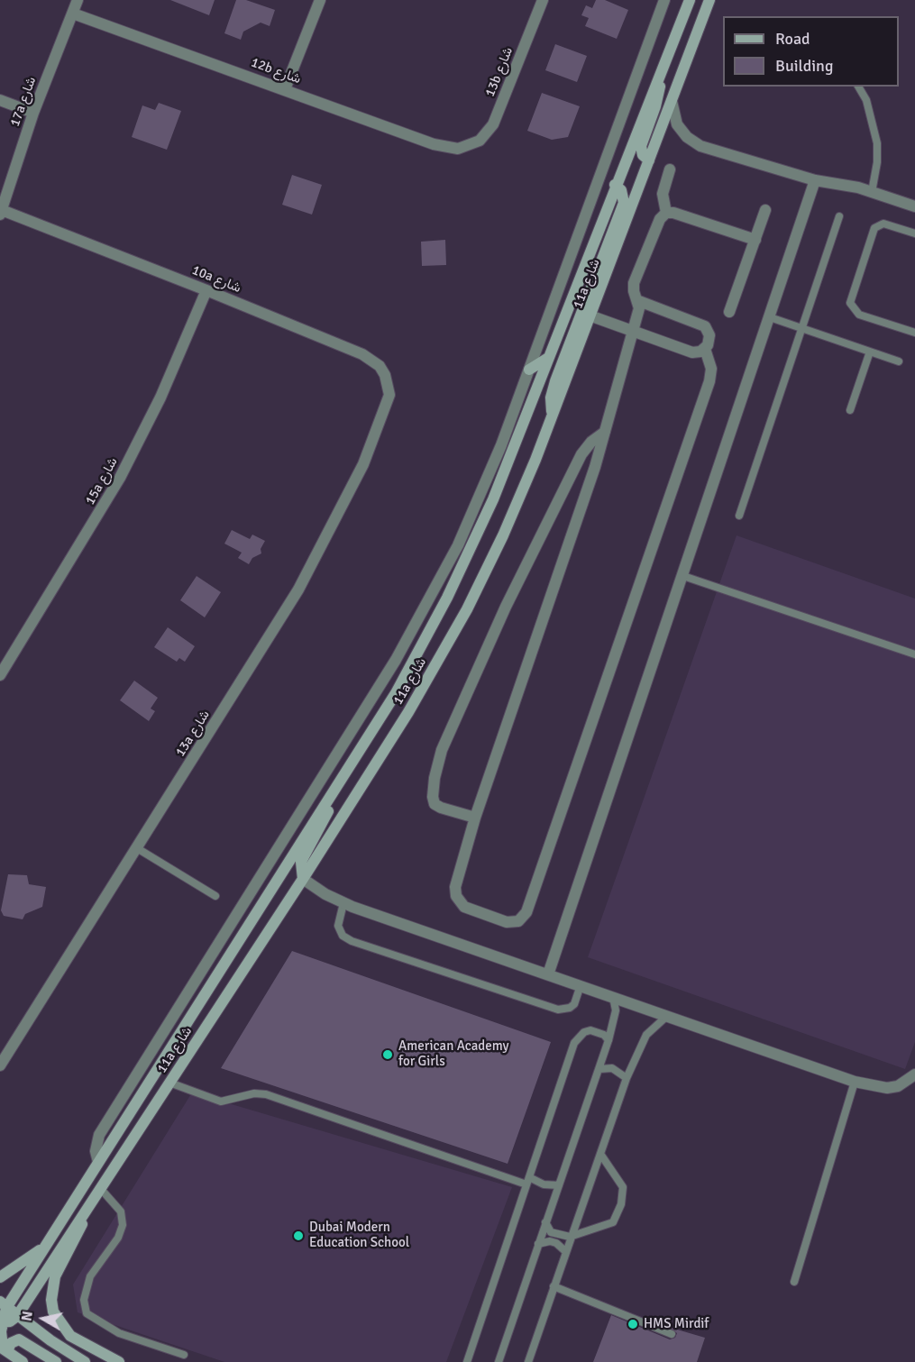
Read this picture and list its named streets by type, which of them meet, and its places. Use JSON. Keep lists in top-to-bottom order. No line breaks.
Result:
{"streets":{"street":["12b شارع","13b شارع","17a شارع","10a شارع","11a شارع","15a شارع","13a شارع"]},"crossings":[["12b شارع","13b شارع"],["12b شارع","17a شارع"],["17a شارع","10a شارع"],["10a شارع","15a شارع"],["10a شارع","13a شارع"]],"places":["American Academy for Girls","Dubai Modern Education School","HMS Mirdif"],"legend":["Road","Building"],"north":"left"}
